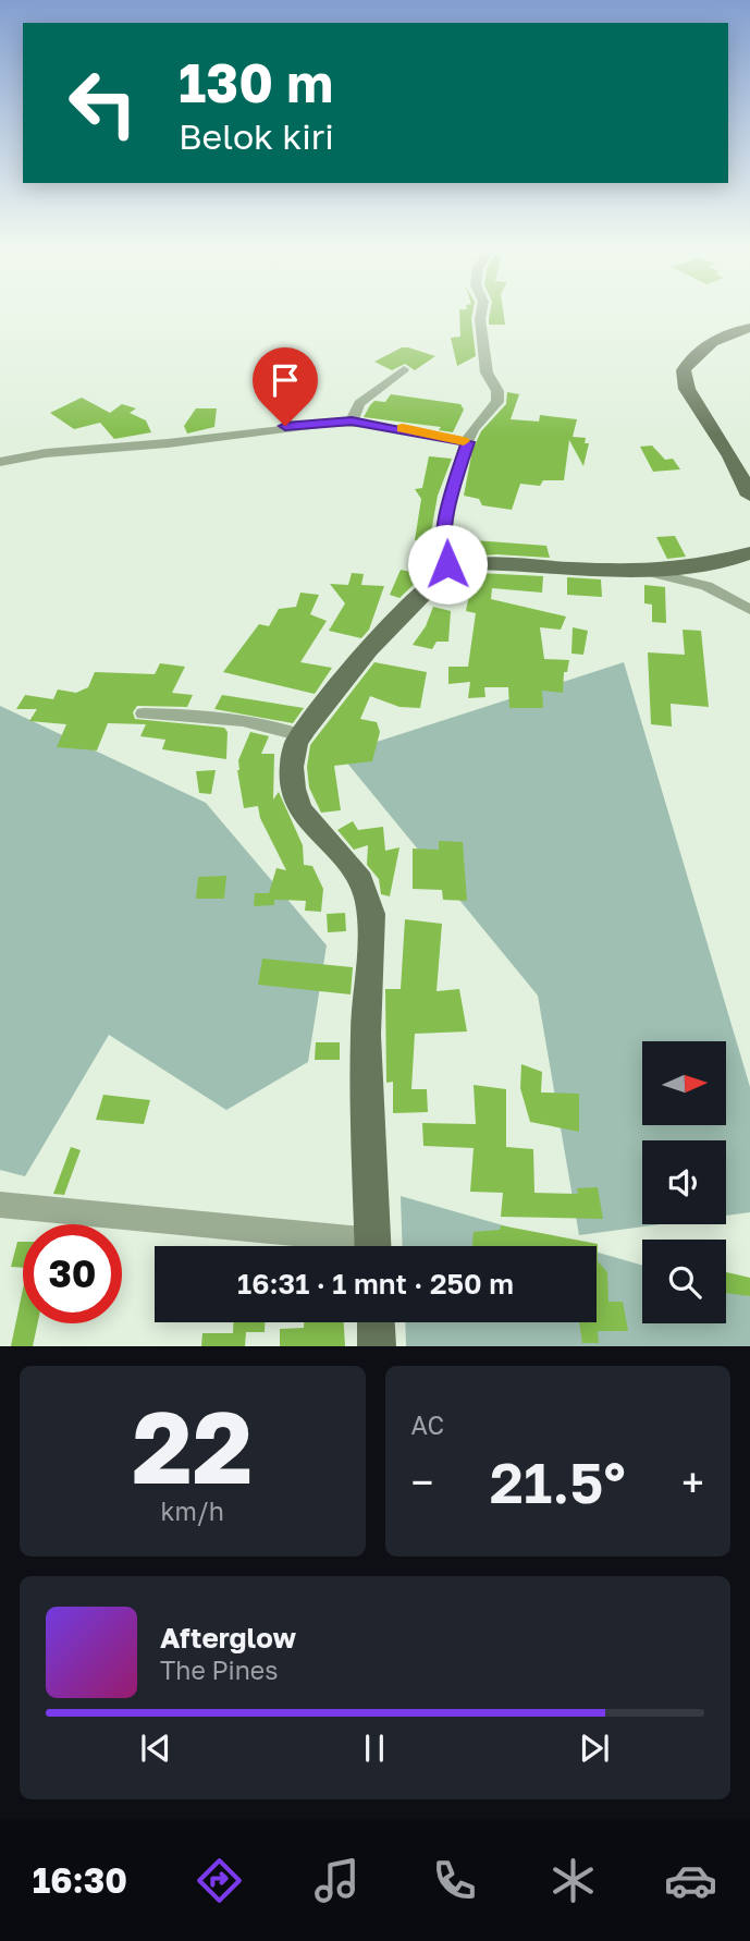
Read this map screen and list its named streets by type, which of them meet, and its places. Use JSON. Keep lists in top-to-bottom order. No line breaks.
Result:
{"north":"right","page":{"turn":["130 m","Belok kiri"],"limit":"30","trip":"16:31 · 1 mnt · 250 m","tile":[["22","km/h"],"AC"],"heat":["−","21.5°","+"],"song":["Afterglow","The Pines"],"tabs":"16:30"}}
